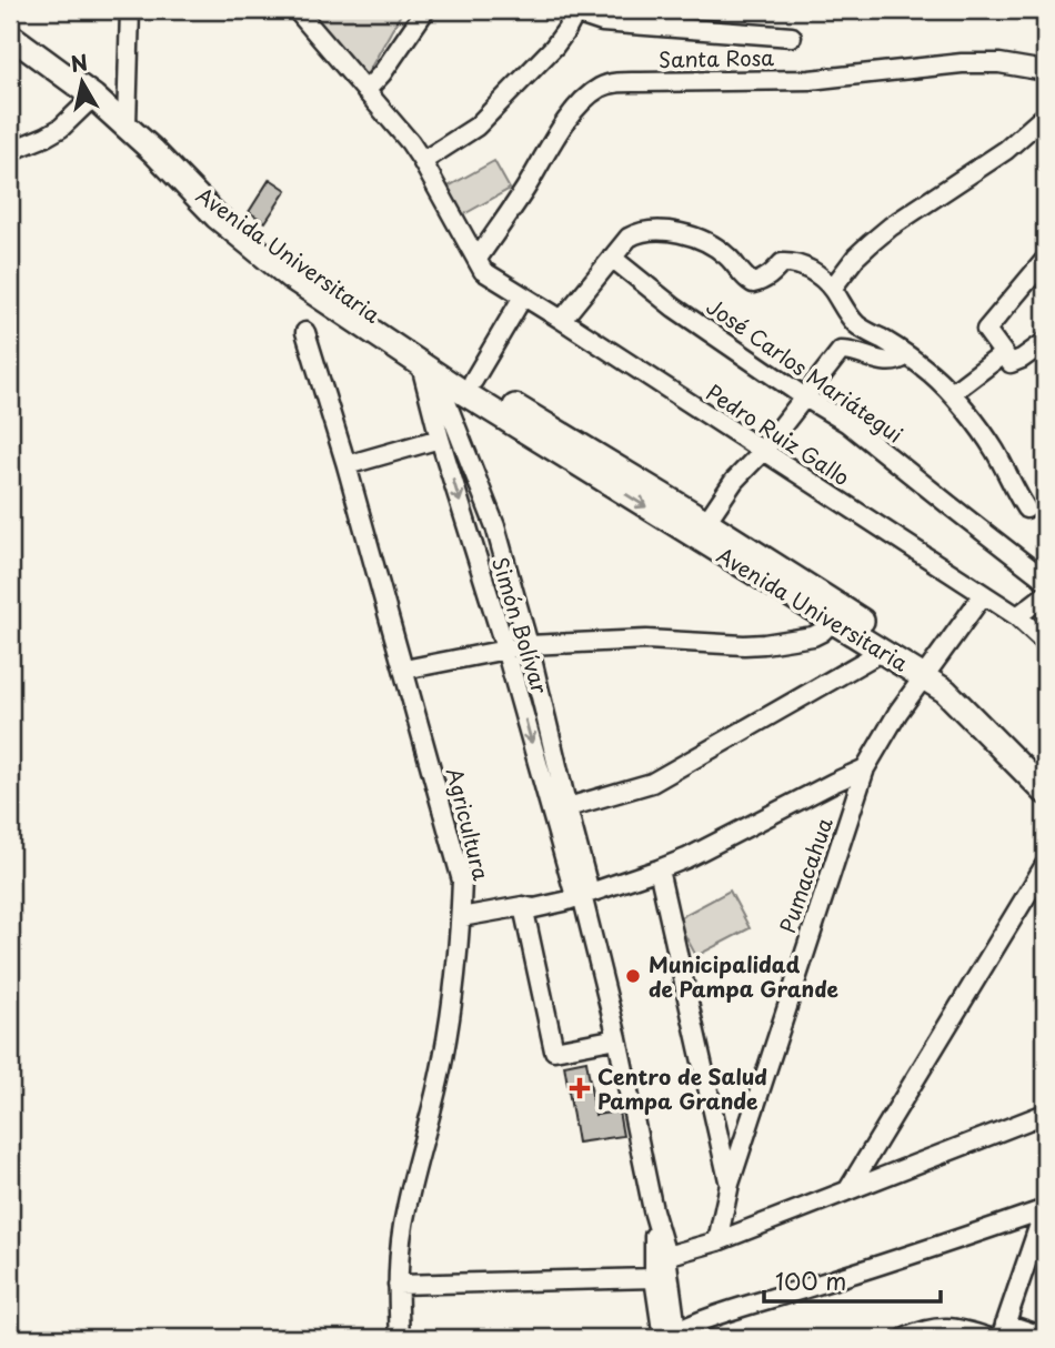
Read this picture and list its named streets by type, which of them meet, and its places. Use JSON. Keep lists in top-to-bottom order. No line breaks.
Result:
{"streets":{"main road":["Avenida Universitaria"],"street":["Santa Rosa","José Carlos Mariátegui","Pedro Ruiz Gallo","Simón Bolívar","Agricultura","Pumacahua"]},"crossings":[["Santa Rosa","Pedro Ruiz Gallo"],["Avenida Universitaria","Simón Bolívar"],["Avenida Universitaria","Pumacahua"],["Pedro Ruiz Gallo","Pumacahua"]],"places":{"other":["Municipalidad de Pampa Grande"],"health":["Centro de Salud Pampa Grande"]},"scale_bar":"100 m","north":"top"}
